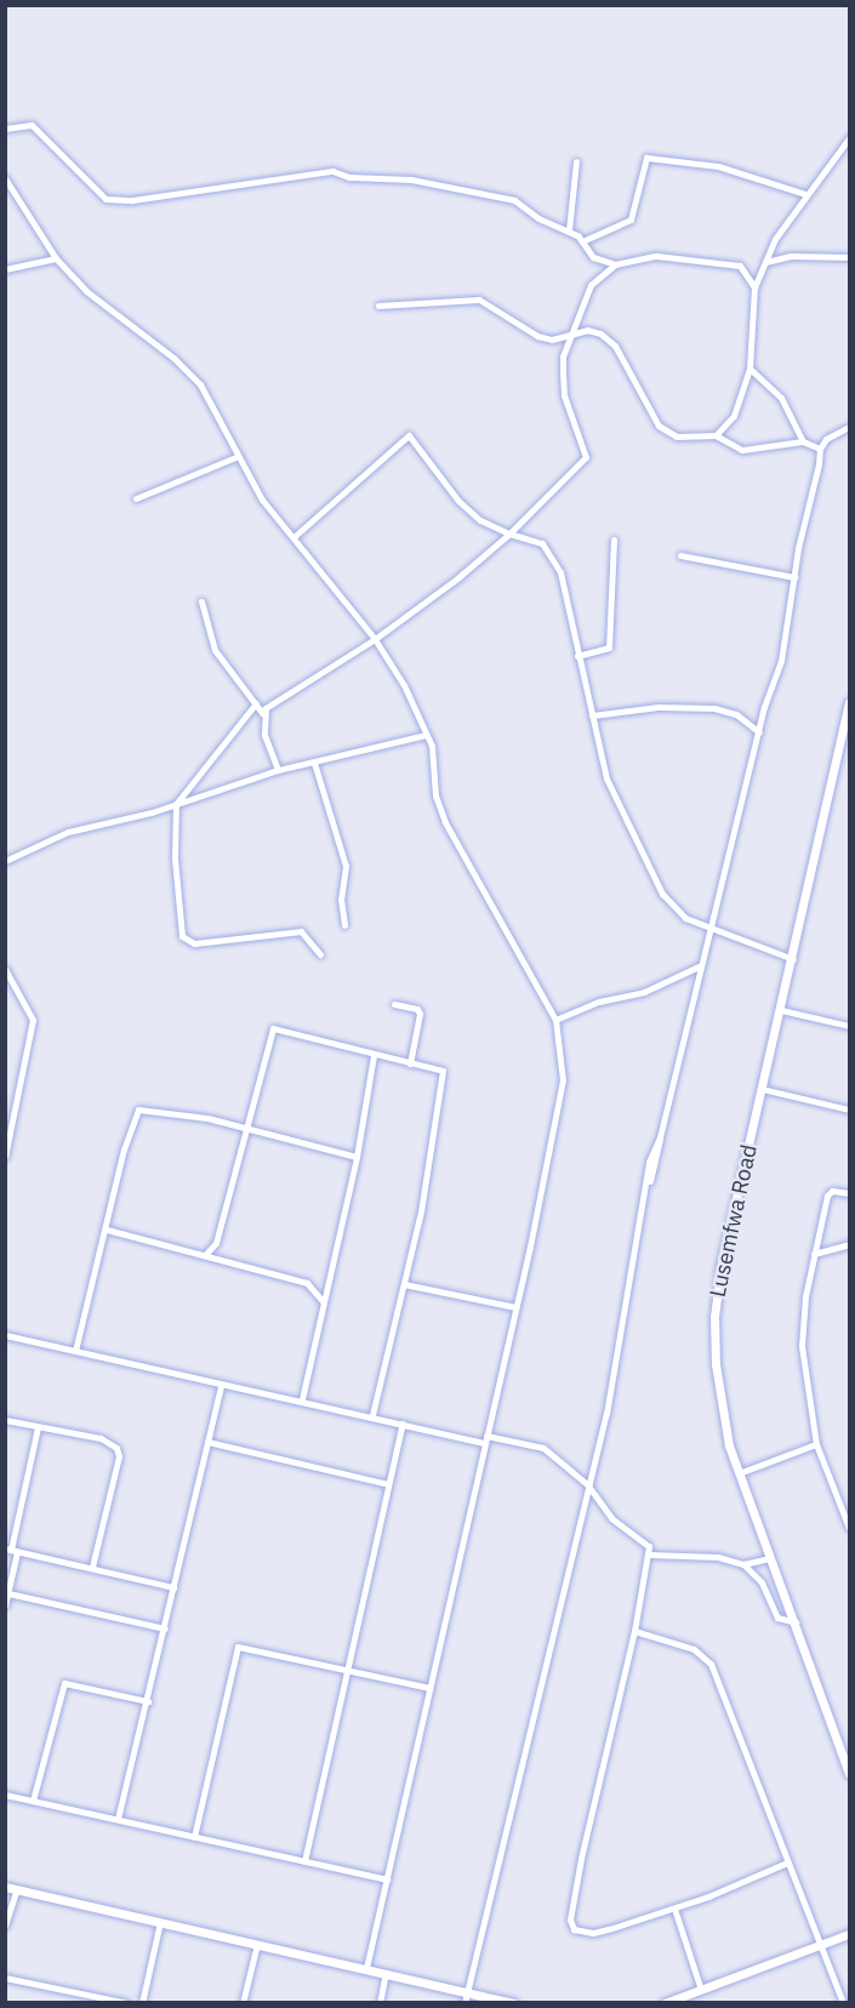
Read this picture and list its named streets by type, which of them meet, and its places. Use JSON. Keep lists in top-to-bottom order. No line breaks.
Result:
{"streets":{"street":["Lusemfwa Road"]}}
